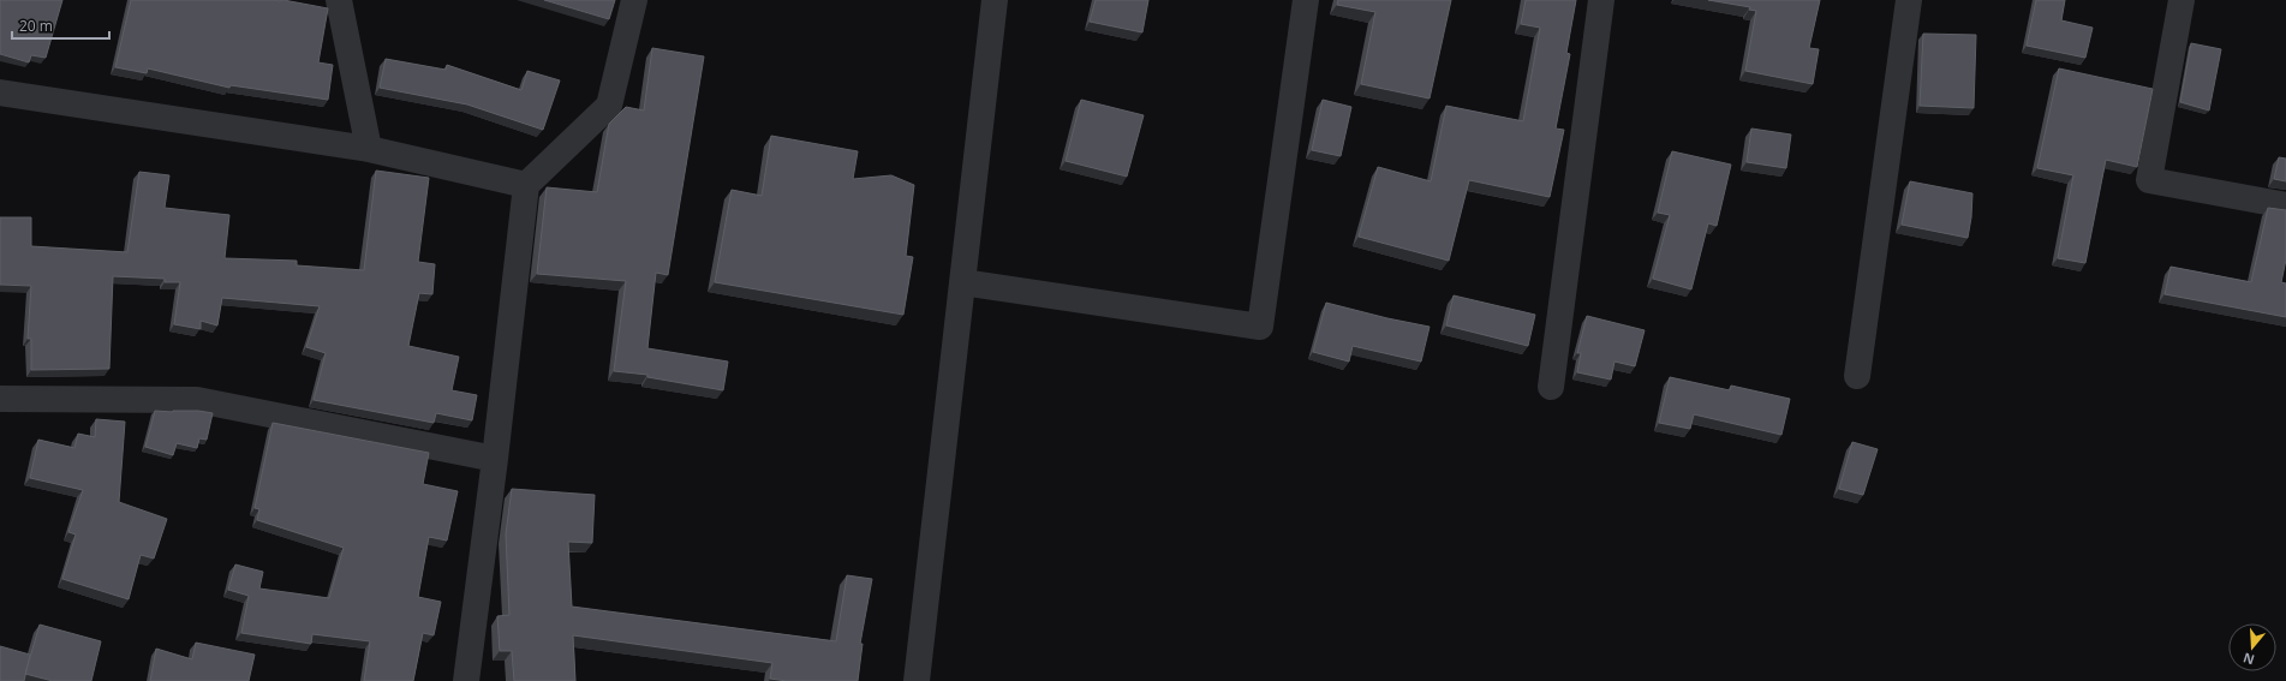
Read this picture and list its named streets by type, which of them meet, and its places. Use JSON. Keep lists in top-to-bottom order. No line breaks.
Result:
{"scale_bar":"20 m","north":"bottom"}
